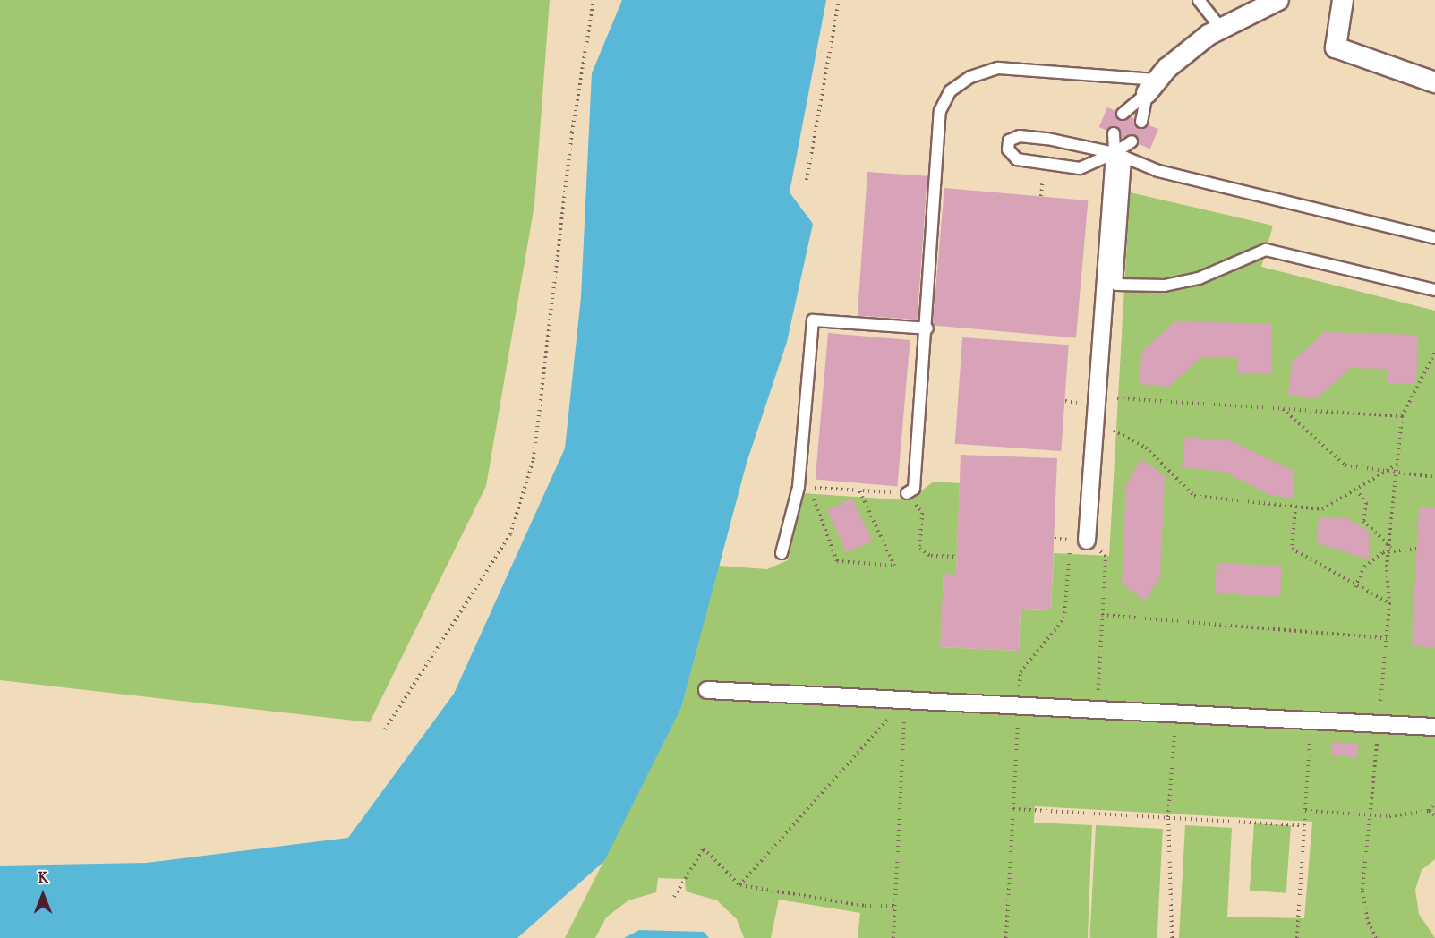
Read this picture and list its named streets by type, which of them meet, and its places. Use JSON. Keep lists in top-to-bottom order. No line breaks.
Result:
{"north":"top"}
